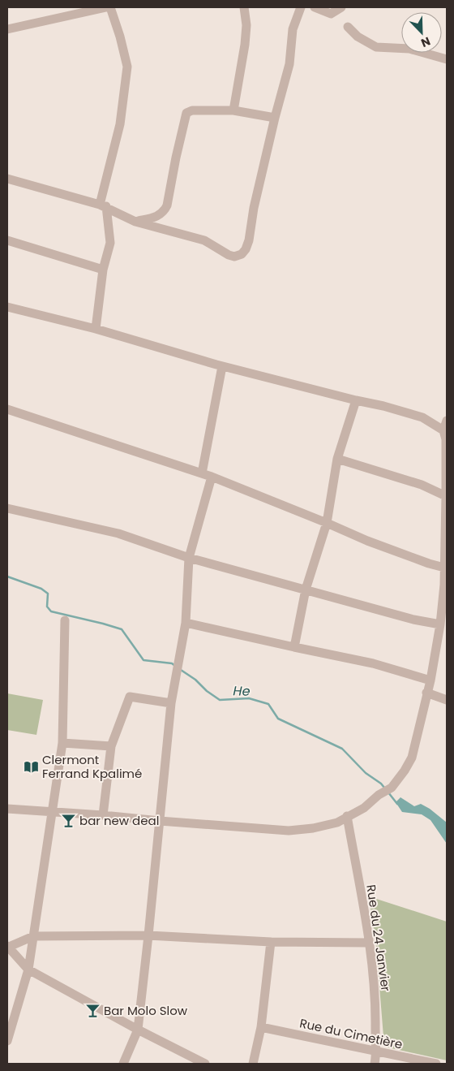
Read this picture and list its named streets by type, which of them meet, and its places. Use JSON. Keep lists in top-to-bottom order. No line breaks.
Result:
{"streets":{"street":["Rue du 24 Janvier","Rue du Cimetière"]},"crossings":[["Rue du 24 Janvier","Rue du Cimetière"]],"water":["He"],"places":{"library":["Clermont Ferrand Kpalimé"],"bar":["bar new deal","Bar Molo Slow"]},"north":"bottom right"}
